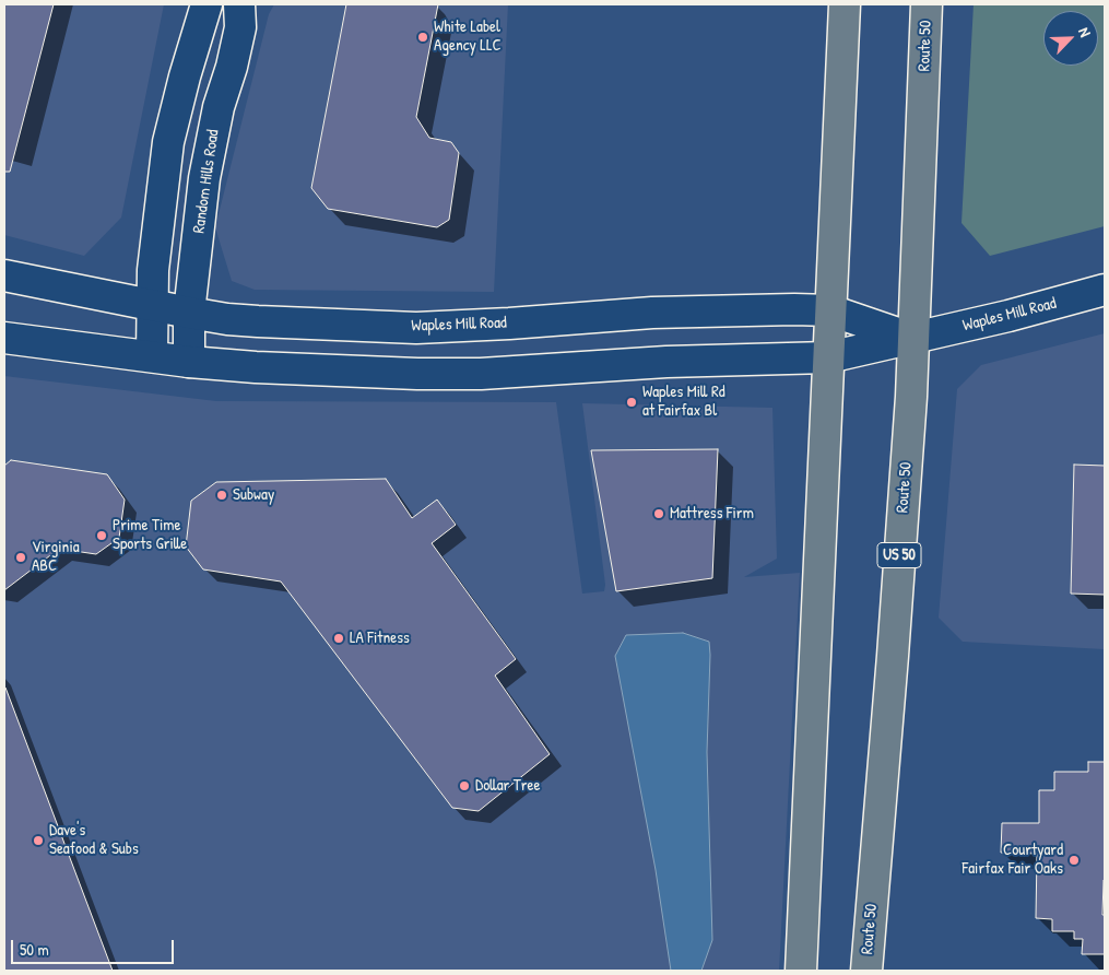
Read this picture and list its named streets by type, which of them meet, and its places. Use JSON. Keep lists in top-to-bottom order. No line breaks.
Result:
{"streets":{"main road":["Route 50","Random Hills Road","Waples Mill Road","US 50"]},"crossings":[["Route 50","Waples Mill Road"],["Random Hills Road","Waples Mill Road"]],"places":["White Label Agency LLC","Waples Mill Rd at Fairfax Bl","Subway","Mattress Firm","Prime Time Sports Grille","Virginia ABC","LA Fitness","Dollar Tree","Dave's Seafood & Subs","Courtyard Fairfax Fair Oaks"],"scale_bar":"50 m","north":"top right"}
